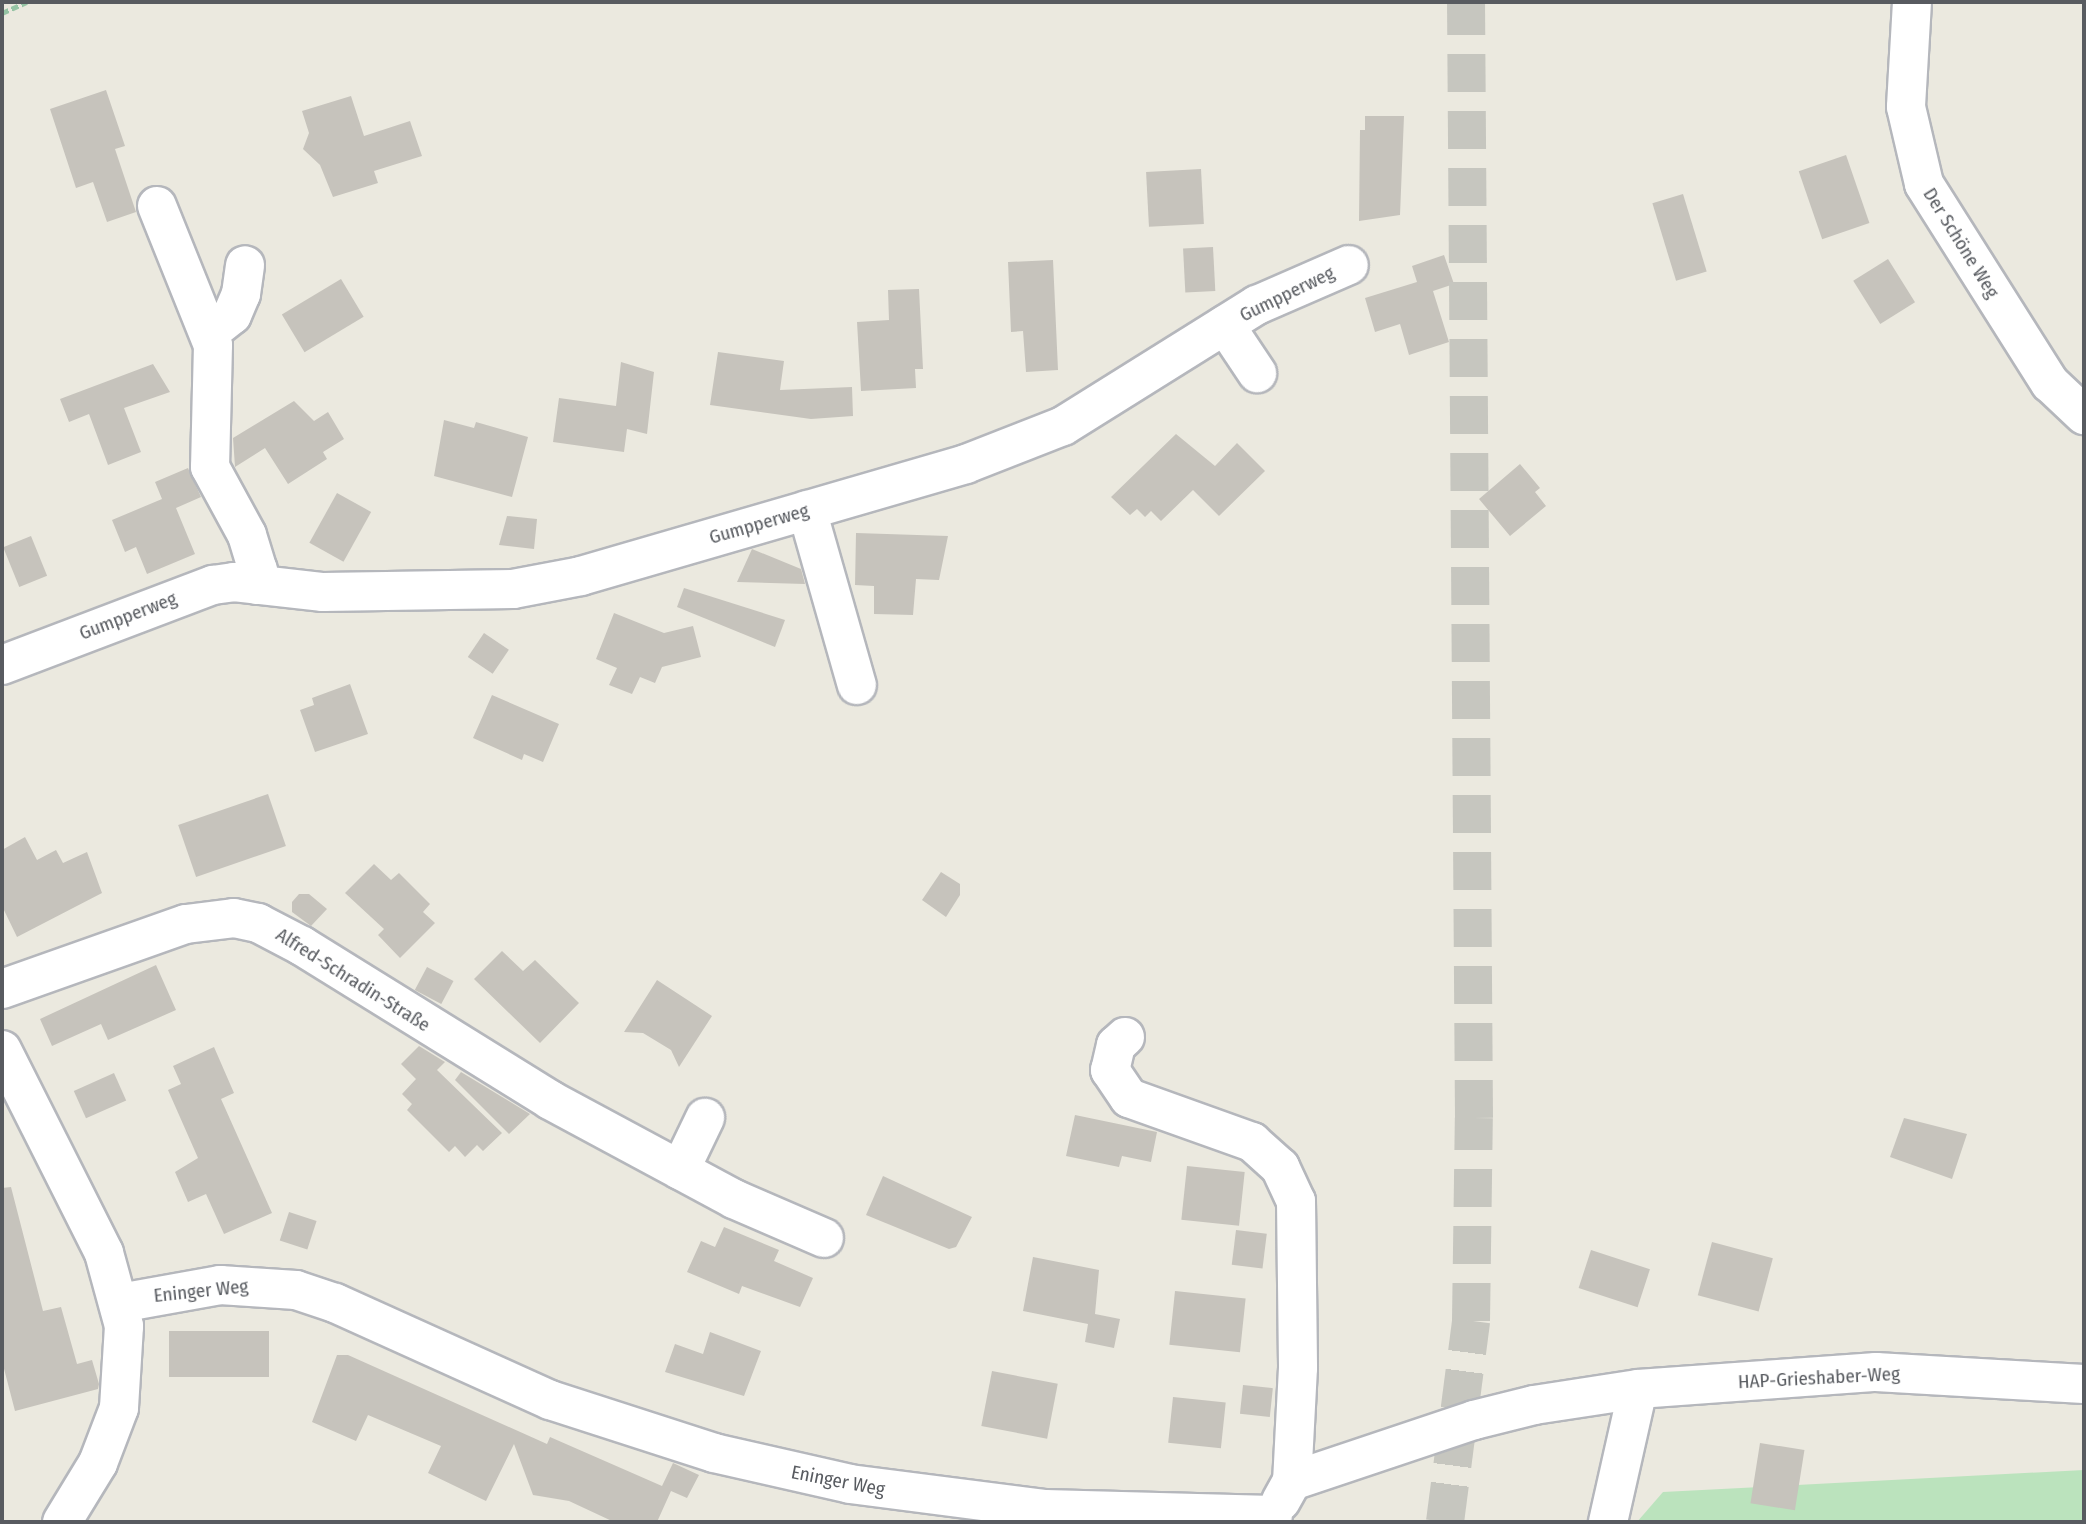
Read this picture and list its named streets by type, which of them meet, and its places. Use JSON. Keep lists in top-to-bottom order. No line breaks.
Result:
{"streets":{"street":["Der Schöne Weg","Gumpperweg","Alfred-Schradin-Straße","Eninger Weg","HAP-Grieshaber-Weg"]},"crossings":[["Eninger Weg","HAP-Grieshaber-Weg"]]}
